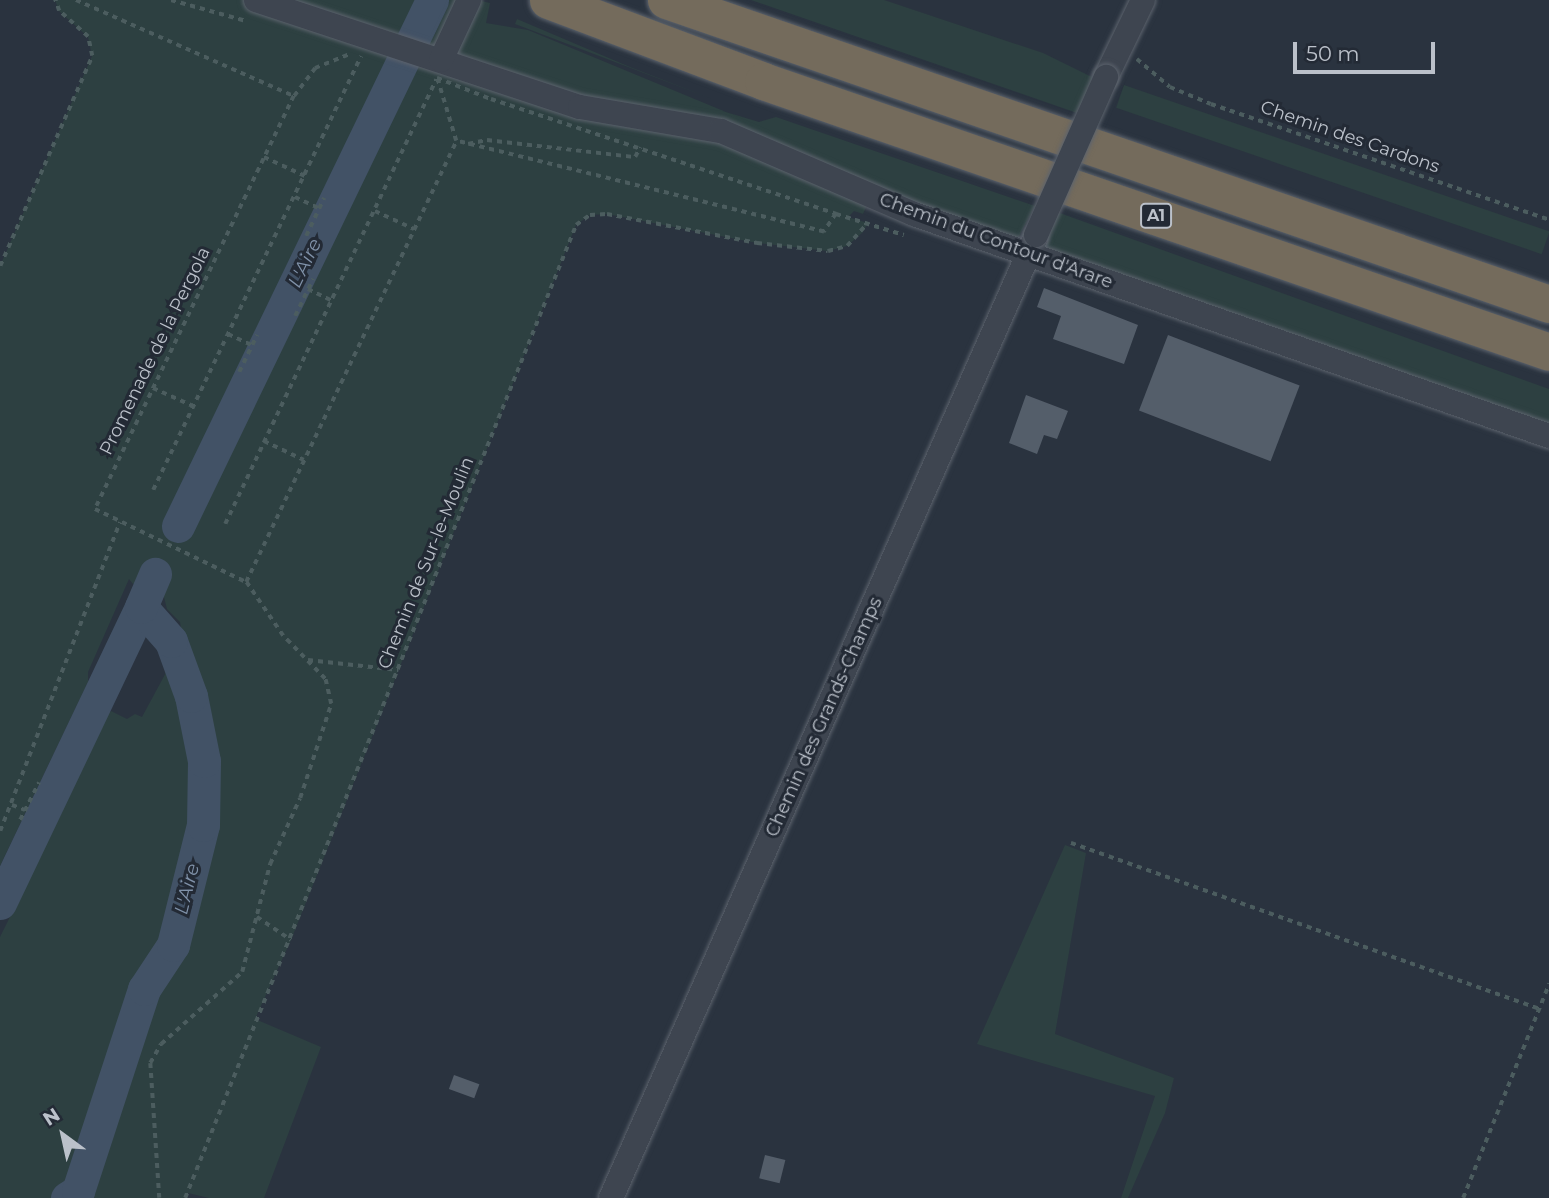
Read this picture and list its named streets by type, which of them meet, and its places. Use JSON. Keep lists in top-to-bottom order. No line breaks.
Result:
{"streets":{"highway":["A1"],"street":["Chemin du Contour d'Arare","Chemin des Grands-Champs"],"path":["Chemin des Cardons","Promenade de la Pergola","Chemin de Sur-le-Moulin"]},"crossings":[["Chemin du Contour d'Arare","Chemin des Grands-Champs"]],"water":["L'Aire"],"scale_bar":"50 m","north":"top left"}
